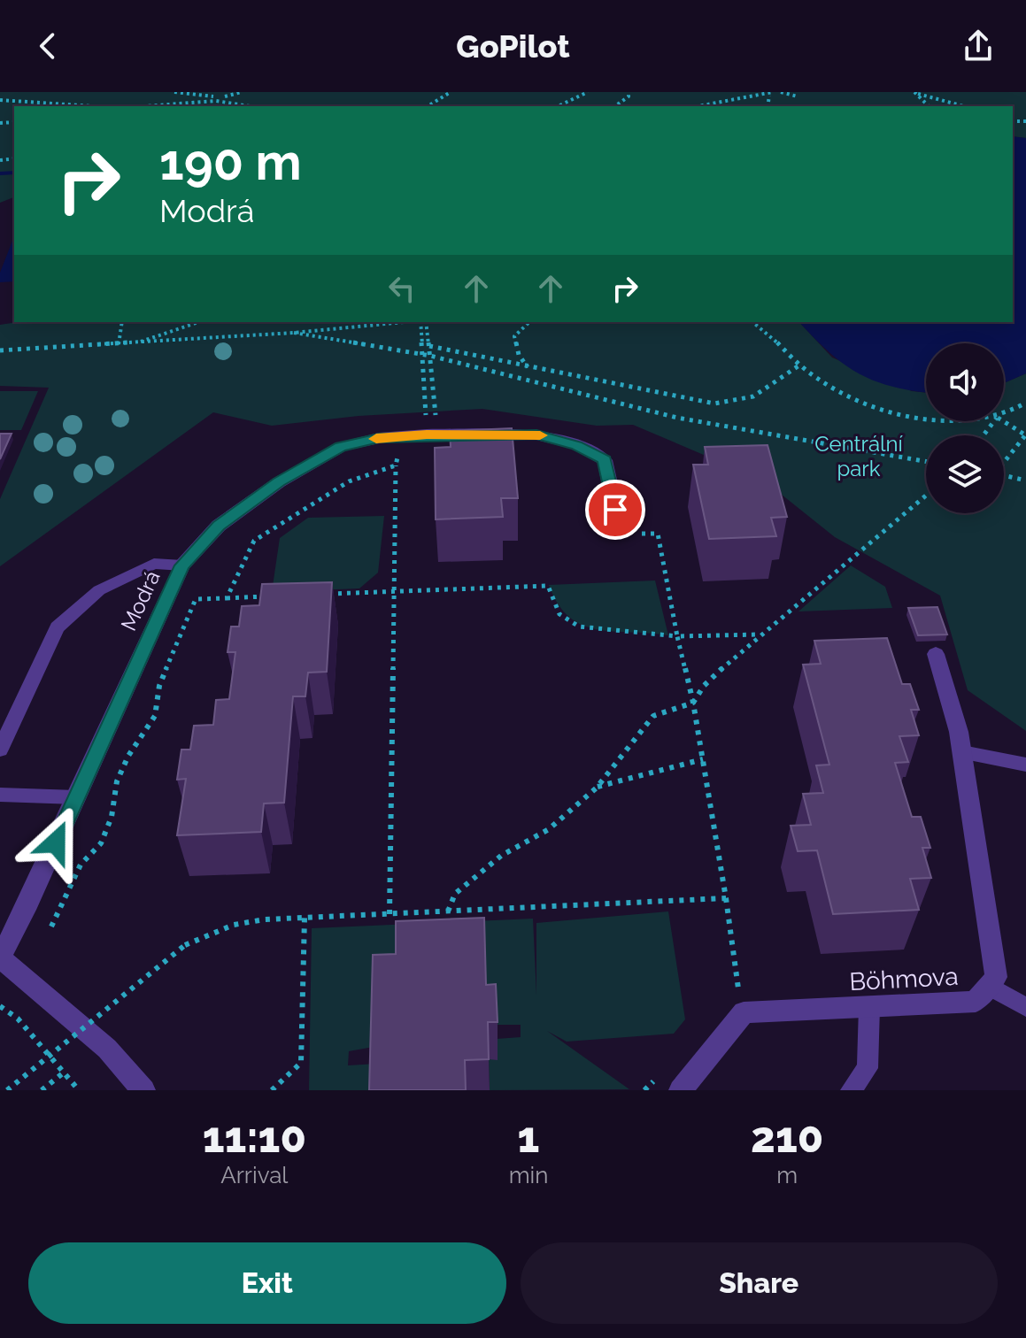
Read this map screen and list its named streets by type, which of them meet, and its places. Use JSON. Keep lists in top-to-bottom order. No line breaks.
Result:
{"streets":{"street":["Modrá","Böhmova"]},"parks":["Centrální park"],"page":{"header":"GoPilot","turn":["190 m","Modrá"],"eta":["11:10","Arrival","1","min","210","m"],"buttons":["Exit","Share"]}}
